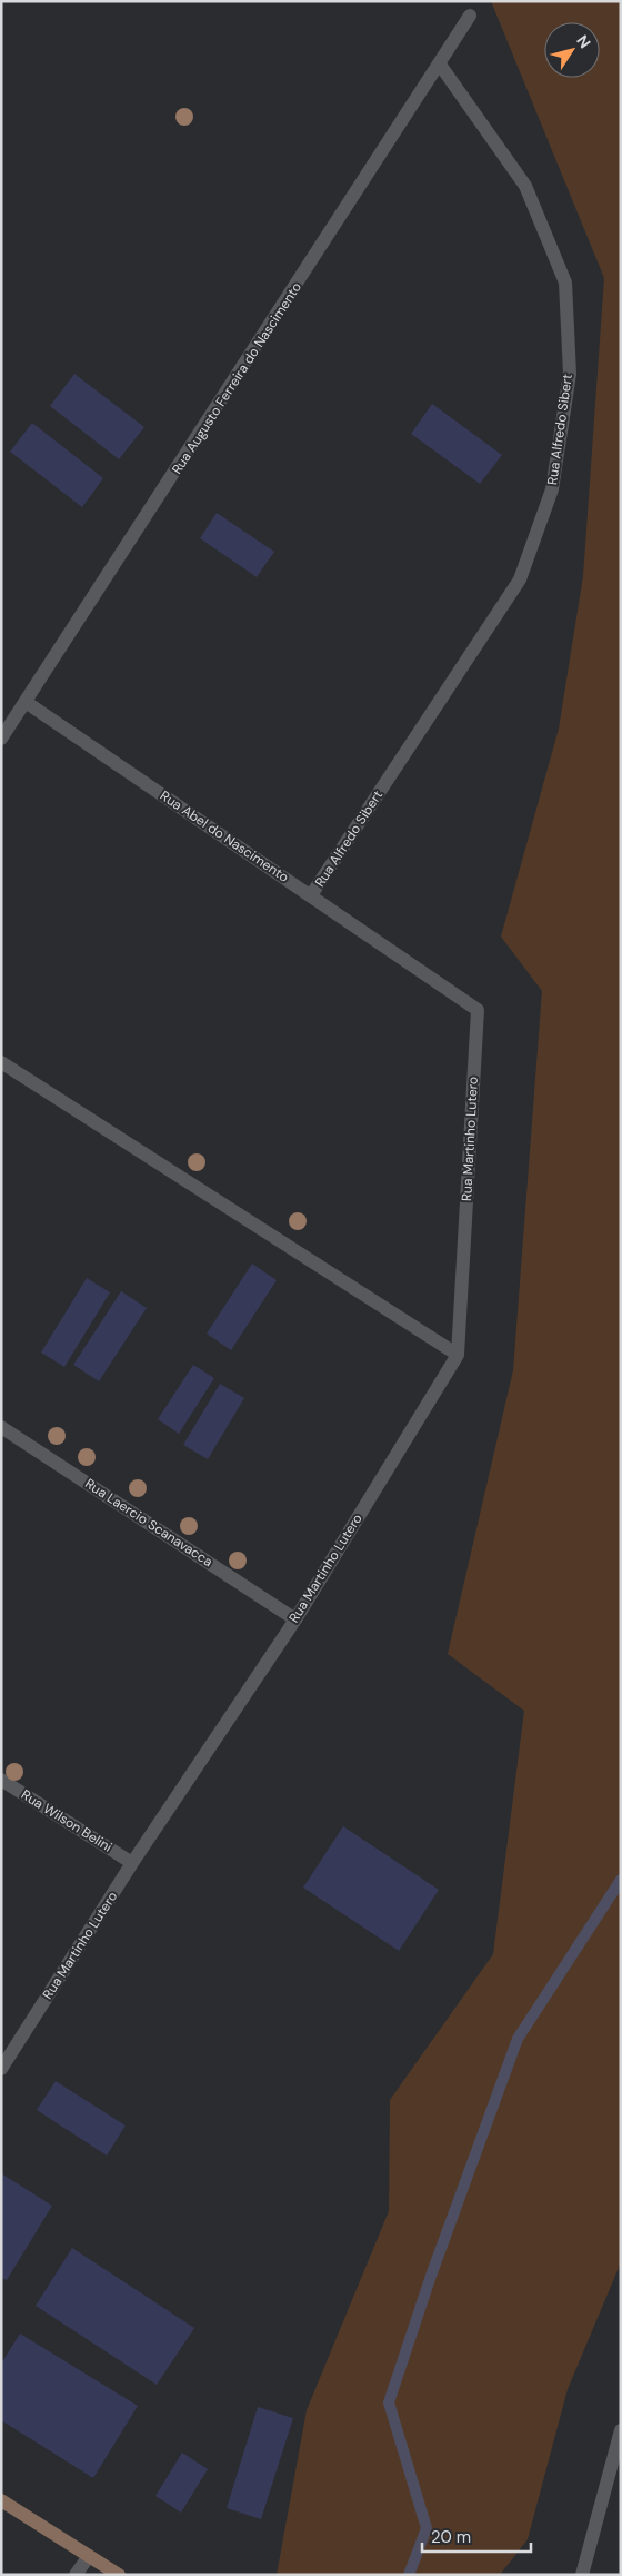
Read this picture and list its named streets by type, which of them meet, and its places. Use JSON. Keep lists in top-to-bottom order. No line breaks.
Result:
{"streets":{"street":["Rua Augusto Ferreira do Nascimento","Rua Alfredo Sibert","Rua Abel do Nascimento","Rua Martinho Lutero","Rua Laercio Scanavacca","Rua Wilson Belini"]},"crossings":[["Rua Augusto Ferreira do Nascimento","Rua Alfredo Sibert"],["Rua Augusto Ferreira do Nascimento","Rua Abel do Nascimento"],["Rua Alfredo Sibert","Rua Abel do Nascimento"],["Rua Abel do Nascimento","Rua Martinho Lutero"],["Rua Martinho Lutero","Rua Laercio Scanavacca"],["Rua Martinho Lutero","Rua Wilson Belini"]],"scale_bar":"20 m","north":"top right"}
